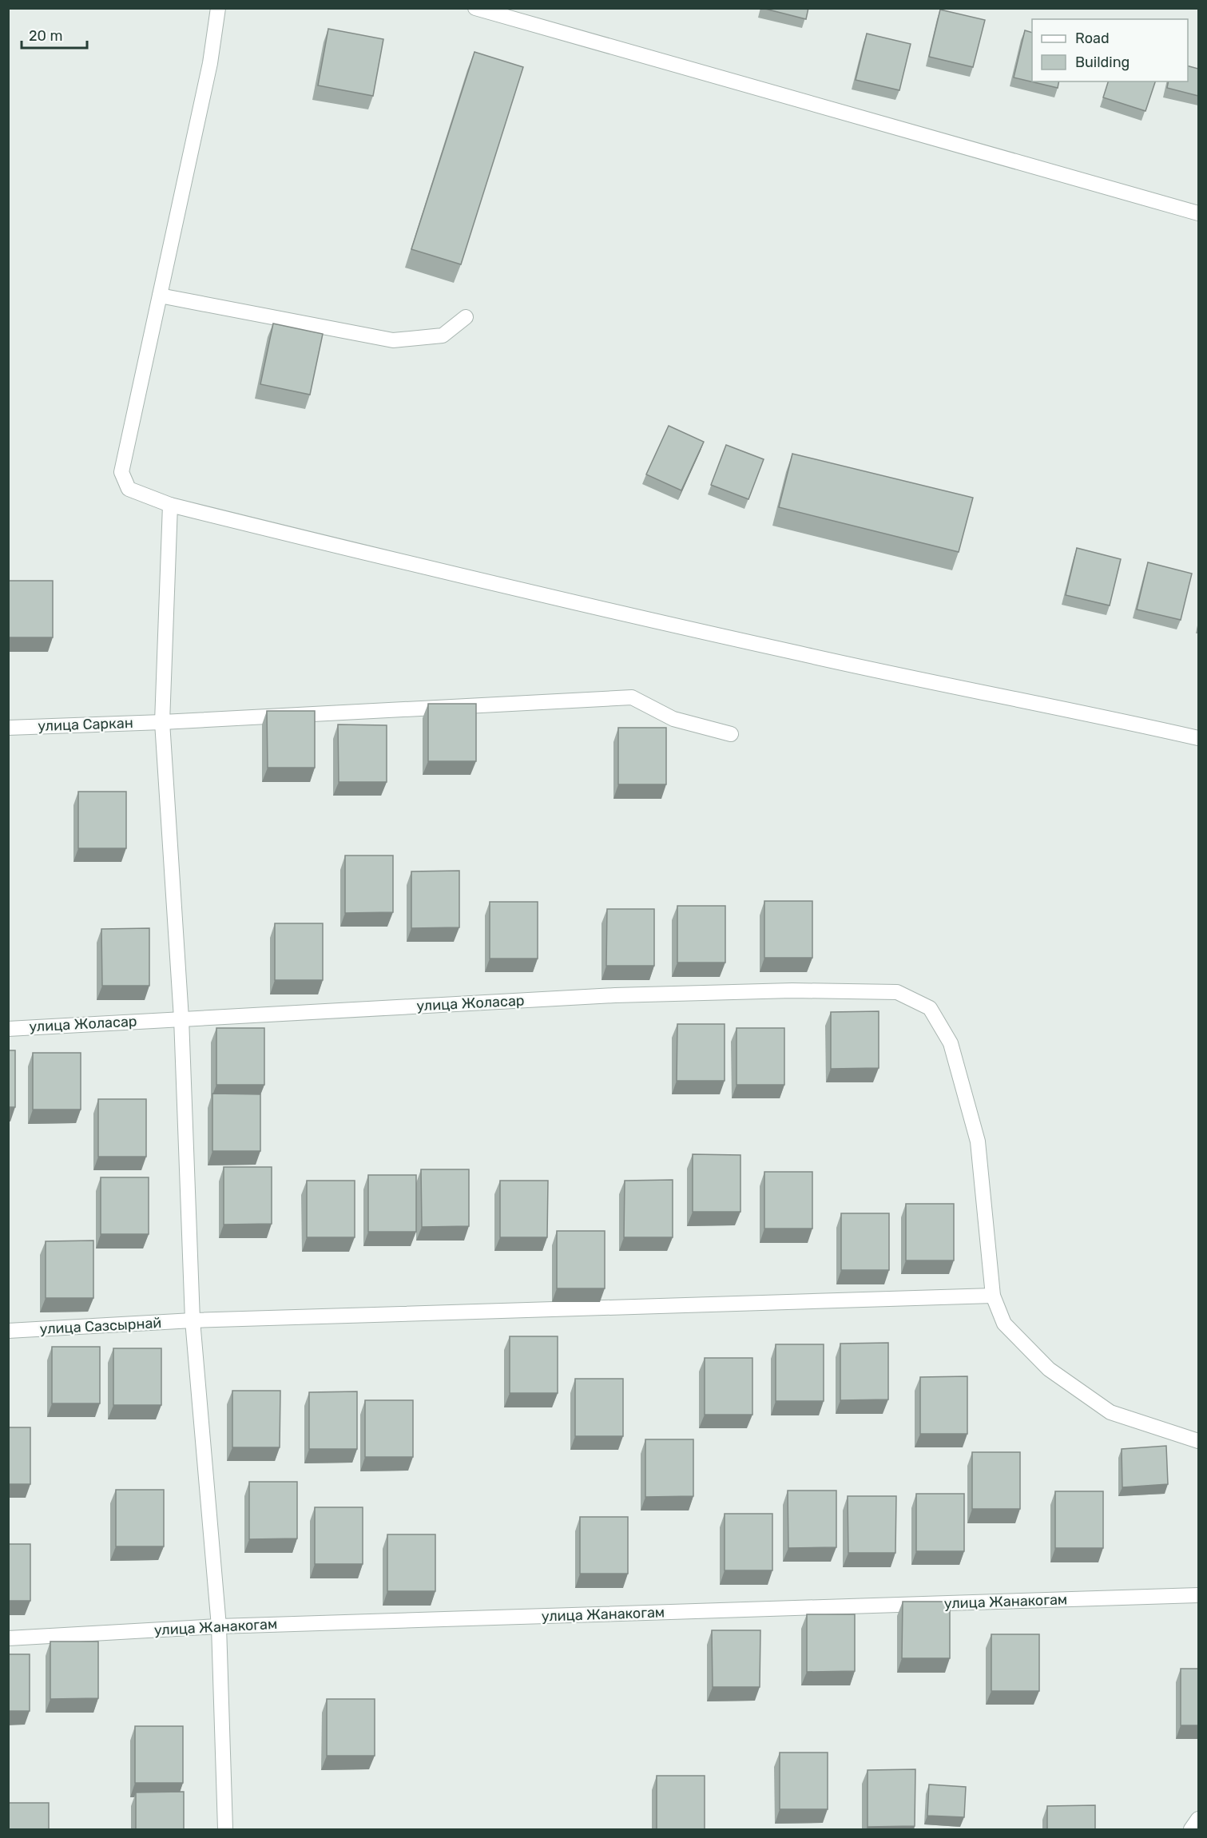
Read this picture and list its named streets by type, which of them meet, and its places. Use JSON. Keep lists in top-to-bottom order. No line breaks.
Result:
{"streets":{"street":["улица Саркан","улица Жоласар","улица Сазсырнай","улица Жанакогам"]},"crossings":[["улица Жоласар","улица Сазсырнай"]],"legend":["Road","Building"],"scale_bar":"20 m"}
